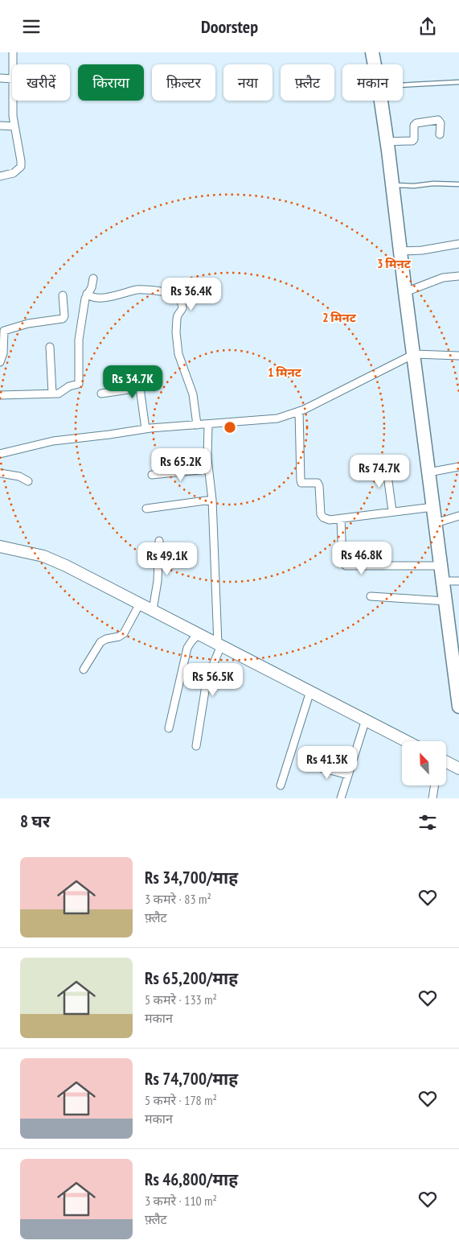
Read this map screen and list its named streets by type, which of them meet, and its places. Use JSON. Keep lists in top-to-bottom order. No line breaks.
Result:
{"north":"top left","page":{"header":"Doorstep","chip":["खरीदें","किराया","फ़िल्टर","नया","फ़्लैट","मकान"],"price":["Rs 36.4K","Rs 34.7K","Rs 65.2K","Rs 74.7K","Rs 46.8K","Rs 49.1K","Rs 56.5K","Rs 41.3K"],"heading":"8 घर","list":[{"name":"Rs 34,700/माह","note":"3 कमरे · 83 m² · फ़्लैट"},{"name":"Rs 65,200/माह","note":"5 कमरे · 133 m² · मकान"},{"name":"Rs 74,700/माह","note":"5 कमरे · 178 m² · मकान"},{"name":"Rs 46,800/माह","note":"3 कमरे · 110 m² · फ़्लैट"}]},"rings":["3 मिनट","2 मिनट","1 मिनट"]}
